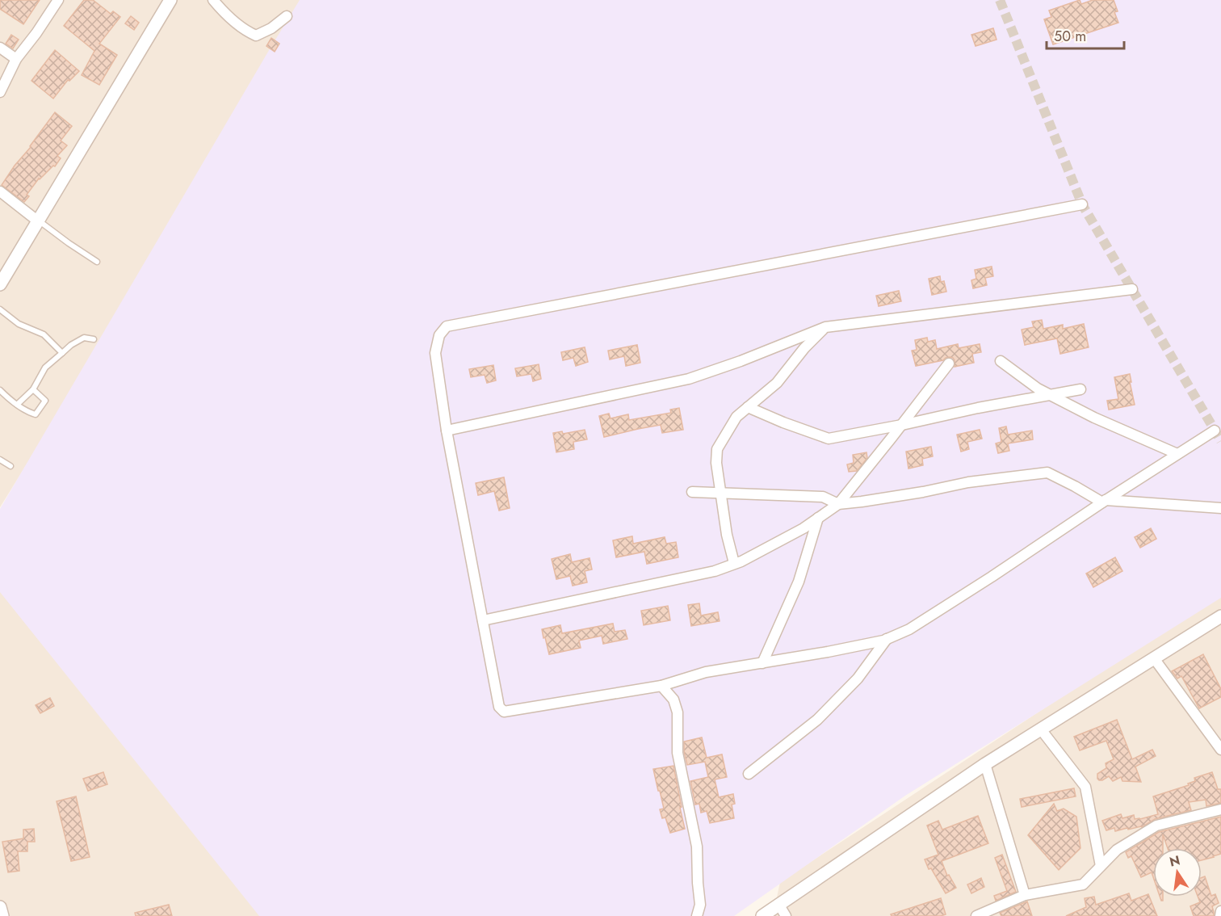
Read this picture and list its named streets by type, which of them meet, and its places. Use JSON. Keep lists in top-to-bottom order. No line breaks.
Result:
{"scale_bar":"50 m","north":"top"}
